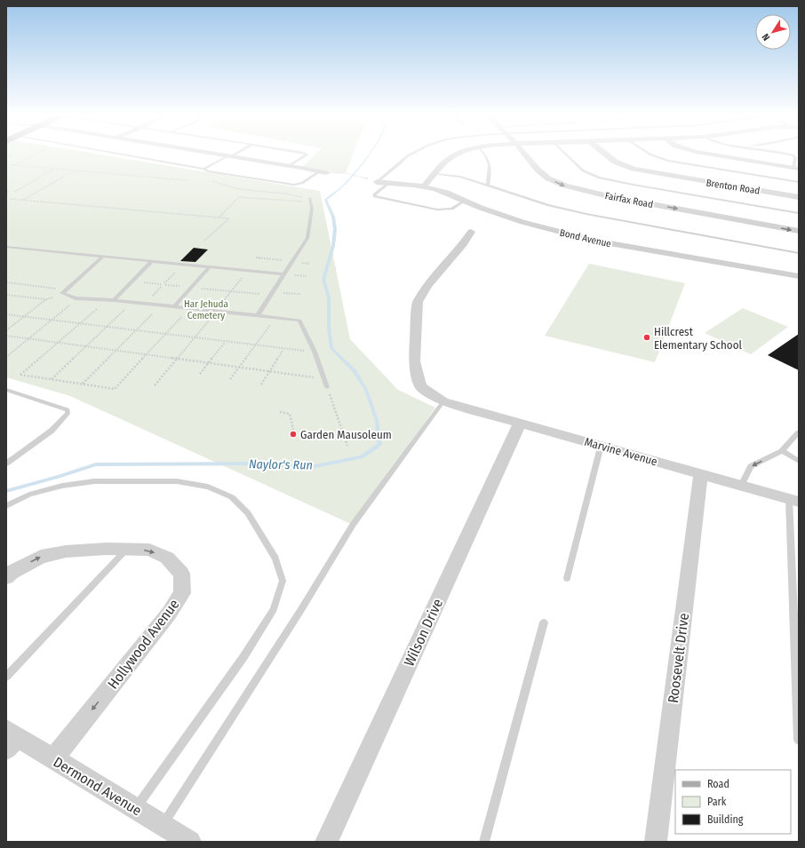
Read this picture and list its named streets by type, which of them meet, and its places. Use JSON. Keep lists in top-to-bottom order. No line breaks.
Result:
{"streets":{"street":["Brenton Road","Fairfax Road","Bond Avenue","Marvine Avenue","Wilson Drive","Hollywood Avenue","Roosevelt Drive","Dermond Avenue"]},"crossings":[["Marvine Avenue","Wilson Drive"],["Marvine Avenue","Roosevelt Drive"],["Hollywood Avenue","Dermond Avenue"]],"water":["Naylor's Run"],"parks":["Har Jehuda Cemetery"],"places":["Hillcrest Elementary School","Garden Mausoleum"],"legend":["Road","Park","Building"],"north":"bottom left"}
